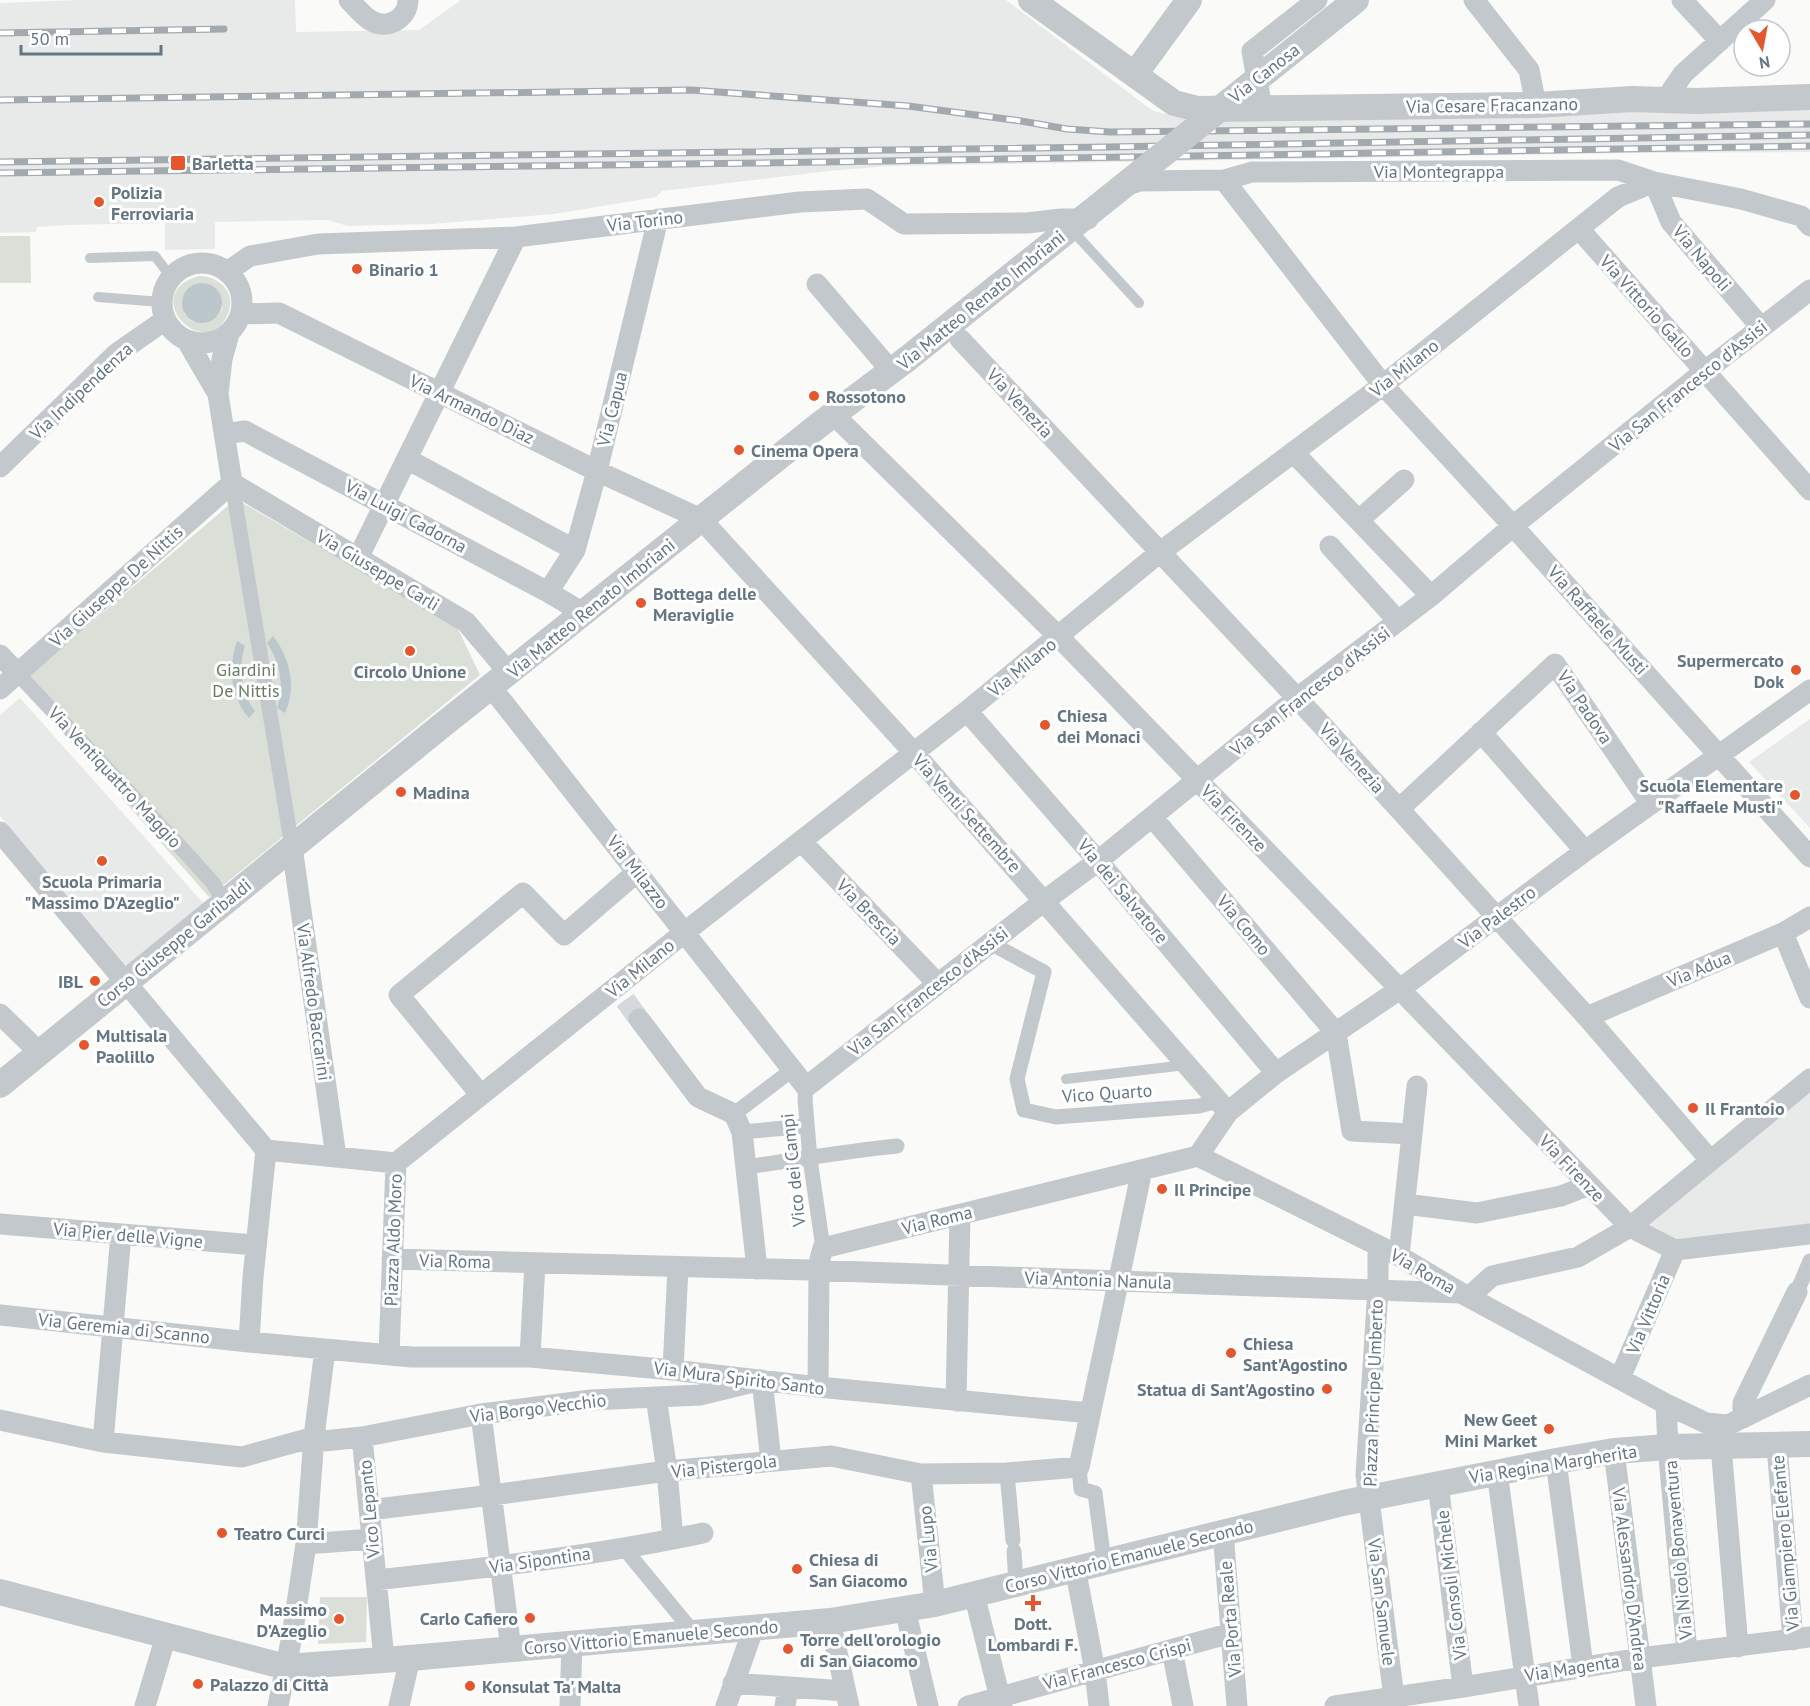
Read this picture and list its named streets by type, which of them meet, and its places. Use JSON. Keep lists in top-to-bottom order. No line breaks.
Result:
{"streets":{"street":["Via Canosa","Via Cesare Fracanzano","Via Montegrappa","Via Torino","Via Napoli","Via Matteo Renato Imbriani","Via Vittorio Gallo","Via Milano","Via San Francesco d'Assisi","Via Indipendenza","Via Venezia","Via Armando Diaz","Via Capua","Via Luigi Cadorna","Via Giuseppe Carli","Via Giuseppe De Nittis","Via Raffaele Musti","Via Padova","Via Ventiquattro Maggio","Via Venti Settembre","Via Firenze","Via Milazzo","Via dei Salvatore","Via Brescia","Via Palestro","Via Como","Corso Giuseppe Garibaldi","Via Adua","Via Alfredo Baccarini","Vico Quarto","Vico dei Campi","Via Roma","Via Pier delle Vigne","Piazza Aldo Moro","Via Antonia Nanula","Via Vittoria","Via Geremia di Scanno","Via Mura Spirito Santo","Piazza Principe Umberto","Via Borgo Vecchio","Via Regina Margherita","Via Pistergola","Vico Lepanto","Via Lupo","Via Giampiero Elefante","Via Nicolò Bonaventura","Corso Vittorio Emanuele Secondo","Via Sipontina","Via Alessandro D'Andrea","Via Consoli Michele","Via San Samuele","Via Porta Reale","Via Francesco Crispi","Via Magenta"]},"crossings":[["Via Canosa","Via Matteo Renato Imbriani"],["Via Montegrappa","Via Torino"],["Via Montegrappa","Via Napoli"],["Via Montegrappa","Via Milano"],["Via Montegrappa","Via Raffaele Musti"],["Via Torino","Via Matteo Renato Imbriani"],["Via Torino","Via Indipendenza"],["Via Torino","Via Armando Diaz"],["Via Torino","Via Capua"],["Via Torino","Via Raffaele Musti"],["Via Napoli","Via Milano"],["Via Napoli","Via San Francesco d'Assisi"],["Via Matteo Renato Imbriani","Via Armando Diaz"],["Via Matteo Renato Imbriani","Via Luigi Cadorna"],["Via Matteo Renato Imbriani","Via Giuseppe Carli"],["Via Matteo Renato Imbriani","Via Venti Settembre"],["Via Matteo Renato Imbriani","Via Firenze"],["Via Matteo Renato Imbriani","Via Milazzo"],["Via Matteo Renato Imbriani","Corso Giuseppe Garibaldi"],["Via Matteo Renato Imbriani","Via Alfredo Baccarini"],["Via Vittorio Gallo","Via Milano"],["Via Vittorio Gallo","Via San Francesco d'Assisi"],["Via Milano","Via Venezia"],["Via Milano","Via Raffaele Musti"],["Via Milano","Via Venti Settembre"],["Via Milano","Via Firenze"],["Via Milano","Via Milazzo"],["Via Milano","Via dei Salvatore"],["Via Milano","Via Brescia"],["Via Milano","Piazza Aldo Moro"],["Via San Francesco d'Assisi","Via Venezia"],["Via San Francesco d'Assisi","Via Raffaele Musti"],["Via San Francesco d'Assisi","Via Venti Settembre"],["Via San Francesco d'Assisi","Via Firenze"],["Via San Francesco d'Assisi","Via Milazzo"],["Via San Francesco d'Assisi","Via dei Salvatore"],["Via San Francesco d'Assisi","Via Brescia"],["Via San Francesco d'Assisi","Via Como"],["Via San Francesco d'Assisi","Vico Quarto"],["Via San Francesco d'Assisi","Vico dei Campi"],["Via Indipendenza","Via Armando Diaz"],["Via Venezia","Via Padova"],["Via Venezia","Via Palestro"],["Via Venezia","Via Adua"],["Via Armando Diaz","Via Capua"],["Via Armando Diaz","Via Venti Settembre"],["Via Capua","Via Luigi Cadorna"],["Via Giuseppe Carli","Via Giuseppe De Nittis"],["Via Giuseppe Carli","Via Milazzo"],["Via Giuseppe De Nittis","Via Ventiquattro Maggio"],["Via Raffaele Musti","Via Palestro"],["Via Padova","Via Palestro"],["Via Ventiquattro Maggio","Corso Giuseppe Garibaldi"],["Via Venti Settembre","Via Palestro"],["Via Venti Settembre","Vico Quarto"],["Via Firenze","Via Palestro"],["Via Firenze","Via Vittoria"],["Via Milazzo","Vico dei Campi"],["Via dei Salvatore","Via Palestro"],["Via Palestro","Via Como"],["Via Palestro","Vico Quarto"],["Via Palestro","Via Roma"],["Corso Giuseppe Garibaldi","Via Alfredo Baccarini"],["Via Alfredo Baccarini","Piazza Aldo Moro"],["Vico dei Campi","Via Roma"],["Via Roma","Piazza Aldo Moro"],["Via Roma","Via Antonia Nanula"],["Via Roma","Via Vittoria"],["Via Roma","Piazza Principe Umberto"],["Via Roma","Via Nicolò Bonaventura"],["Piazza Aldo Moro","Via Mura Spirito Santo"],["Via Antonia Nanula","Piazza Principe Umberto"],["Via Mura Spirito Santo","Via Borgo Vecchio"],["Piazza Principe Umberto","Via Regina Margherita"],["Piazza Principe Umberto","Corso Vittorio Emanuele Secondo"],["Piazza Principe Umberto","Via San Samuele"],["Via Borgo Vecchio","Vico Lepanto"],["Via Regina Margherita","Via Giampiero Elefante"],["Via Regina Margherita","Via Nicolò Bonaventura"],["Via Regina Margherita","Corso Vittorio Emanuele Secondo"],["Via Regina Margherita","Via Alessandro D'Andrea"],["Via Regina Margherita","Via Consoli Michele"],["Via Regina Margherita","Via San Samuele"],["Via Pistergola","Vico Lepanto"],["Via Pistergola","Via Lupo"],["Vico Lepanto","Corso Vittorio Emanuele Secondo"],["Vico Lepanto","Via Sipontina"],["Via Lupo","Corso Vittorio Emanuele Secondo"],["Via Giampiero Elefante","Via Magenta"],["Via Nicolò Bonaventura","Via Magenta"],["Corso Vittorio Emanuele Secondo","Via San Samuele"],["Corso Vittorio Emanuele Secondo","Via Porta Reale"],["Via Alessandro D'Andrea","Via Magenta"],["Via Consoli Michele","Via Magenta"],["Via San Samuele","Via Magenta"],["Via Porta Reale","Via Francesco Crispi"]],"parks":["Giardini De Nittis"],"places":{"transit":["Barletta"],"other":["Polizia Ferroviaria","Binario 1","Rossotono","Cinema Opera","Bottega delle Meraviglie","Circolo Unione","Supermercato Dok","Chiesa dei Monaci","Madina","Scuola Elementare \"Raffaele Musti\"","Scuola Primaria \"Massimo D'Azeglio\"","IBL","Multisala Paolillo","Il Frantoio","Il Principe","Chiesa Sant'Agostino","Statua di Sant'Agostino","New Geet Mini Market","Teatro Curci","Chiesa di San Giacomo","Carlo Cafiero","Massimo D'Azeglio","Torre dell'orologio di San Giacomo","Palazzo di Città","Konsulat Ta' Malta"],"health":["Dott. Lombardi F."]},"scale_bar":"50 m","north":"bottom"}
